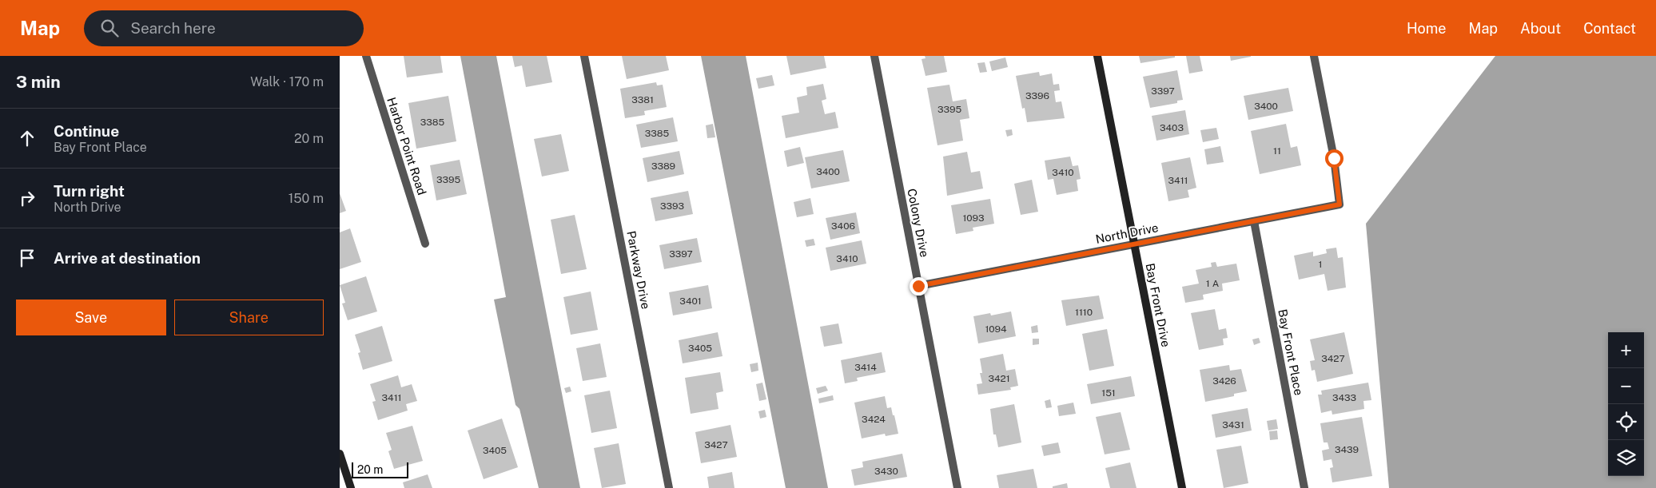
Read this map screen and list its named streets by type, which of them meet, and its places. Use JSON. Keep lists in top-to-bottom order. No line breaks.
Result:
{"streets":{"street":["Harbor Point Road","Colony Drive","North Drive","Parkway Drive","Bay Front Drive","Bay Front Place"]},"crossings":[["Colony Drive","North Drive"],["North Drive","Bay Front Drive"],["North Drive","Bay Front Place"]],"house_numbers":["3397","3396","3381","3400","3395","3385","3403","3385","11","3389","3400","3410","3395","3411","3393","1093","3406","3397","3410","1","1 A","3401","1110","1094","3405","3427","3414","3421","3426","151","3411","3433","3424","3431","3427","3439","3405","3430"],"scale_bar":"20 m","page":{"header":"Map","search":"Search here","nav":["Home","Map","About","Contact"],"heading":["3 min","Walk · 170 m"],"list":[["Continue","Bay Front Place","20 m"],["Turn right","North Drive","150 m"],"Arrive at destination"],"buttons":["Save","Share"],"map_buttons":["+","−"],"scale":"20 m"}}
